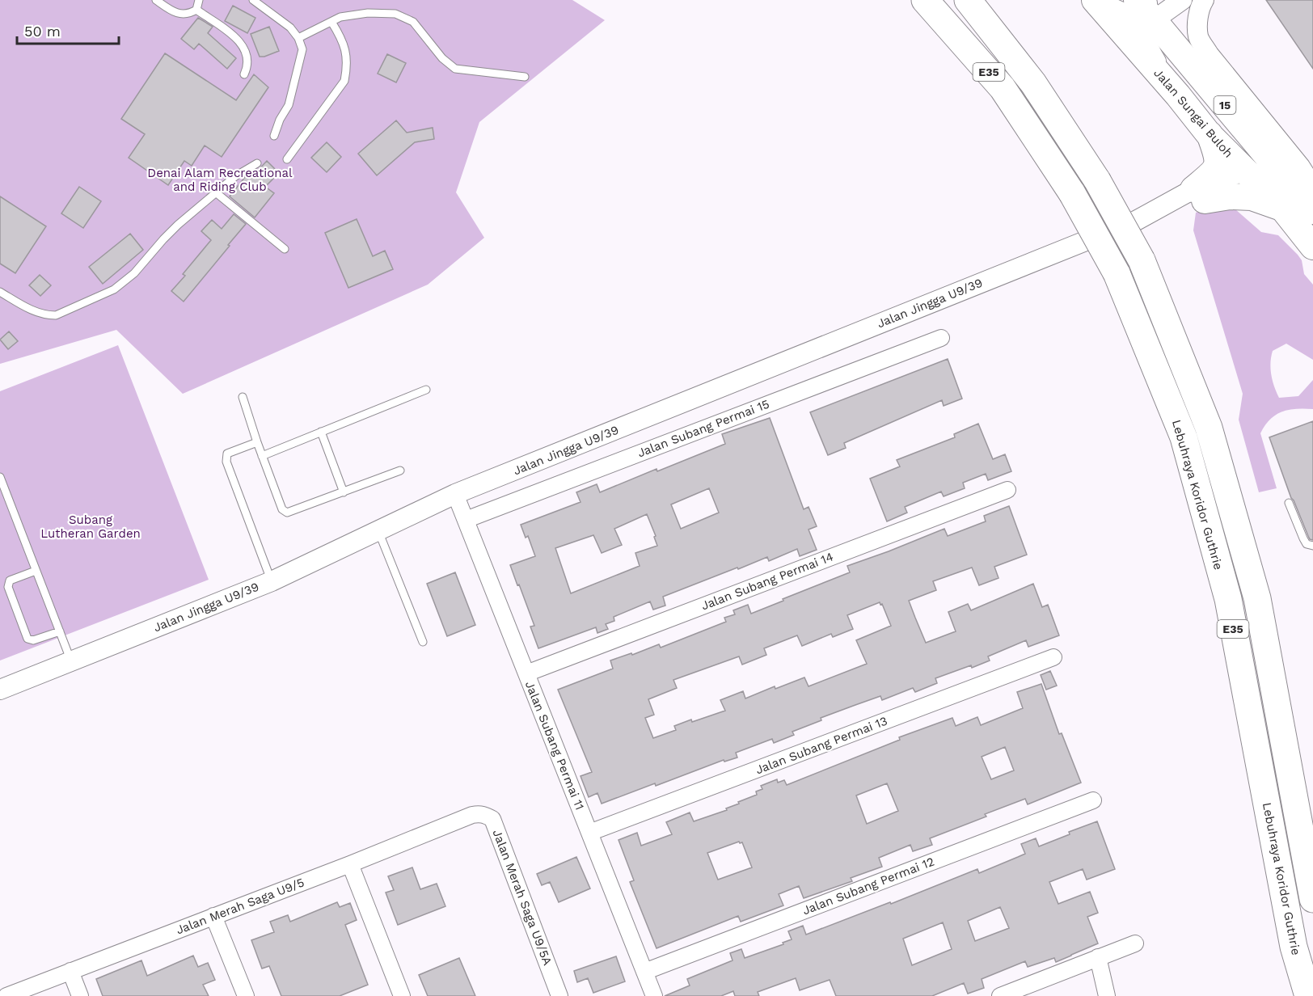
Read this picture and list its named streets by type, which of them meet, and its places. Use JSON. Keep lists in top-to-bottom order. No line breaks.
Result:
{"streets":{"highway":["E35","15","Jalan Sungai Buloh","Lebuhraya Koridor Guthrie"],"street":["Jalan Jingga U9/39","Jalan Subang Permai 15","Jalan Subang Permai 14","Jalan Subang Permai 11","Jalan Subang Permai 13","Jalan Subang Permai 12","Jalan Merah Saga U9/5A","Jalan Merah Saga U9/5"]},"crossings":[["Jalan Sungai Buloh","Jalan Jingga U9/39"],["Jalan Jingga U9/39","Jalan Subang Permai 11"],["Jalan Subang Permai 15","Jalan Subang Permai 11"],["Jalan Subang Permai 14","Jalan Subang Permai 11"],["Jalan Subang Permai 11","Jalan Subang Permai 13"],["Jalan Subang Permai 11","Jalan Subang Permai 12"],["Jalan Merah Saga U9/5A","Jalan Merah Saga U9/5"]],"parks":["Denai Alam Recreational and Riding Club","Subang Lutheran Garden"],"scale_bar":"50 m"}
